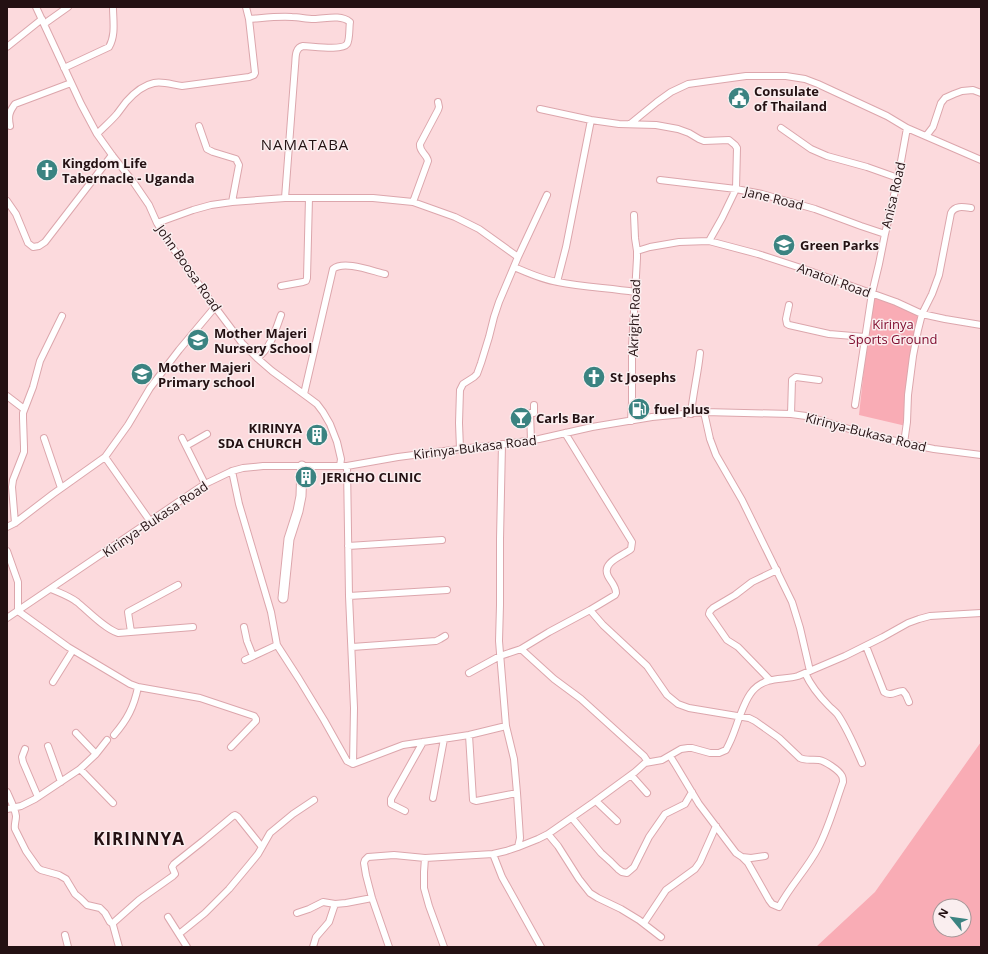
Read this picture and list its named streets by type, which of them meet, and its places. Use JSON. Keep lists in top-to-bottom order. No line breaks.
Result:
{"streets":{"street":["Anisa Road","Jane Road","John Boosa Road","Anatoli Road","Akright Road","Kirinya-Bukasa Road"]},"crossings":[["Anisa Road","Jane Road"],["Anisa Road","Anatoli Road"],["John Boosa Road","Kirinya-Bukasa Road"],["Anatoli Road","Akright Road"],["Akright Road","Kirinya-Bukasa Road"]],"districts":["NAMATABA","KIRINNYA"],"parks":["Kirinya Sports Ground"],"places":{"public building":["Consulate of Thailand"],"church":["Kingdom Life Tabernacle - Uganda","St Josephs"],"school or university":["Green Parks","Mother Majeri Nursery School","Mother Majeri Primary school"],"fuel station":["fuel plus"],"bar":["Carls Bar"],"building":["KIRINYA SDA CHURCH","JERICHO CLINIC"]},"north":"top left"}
